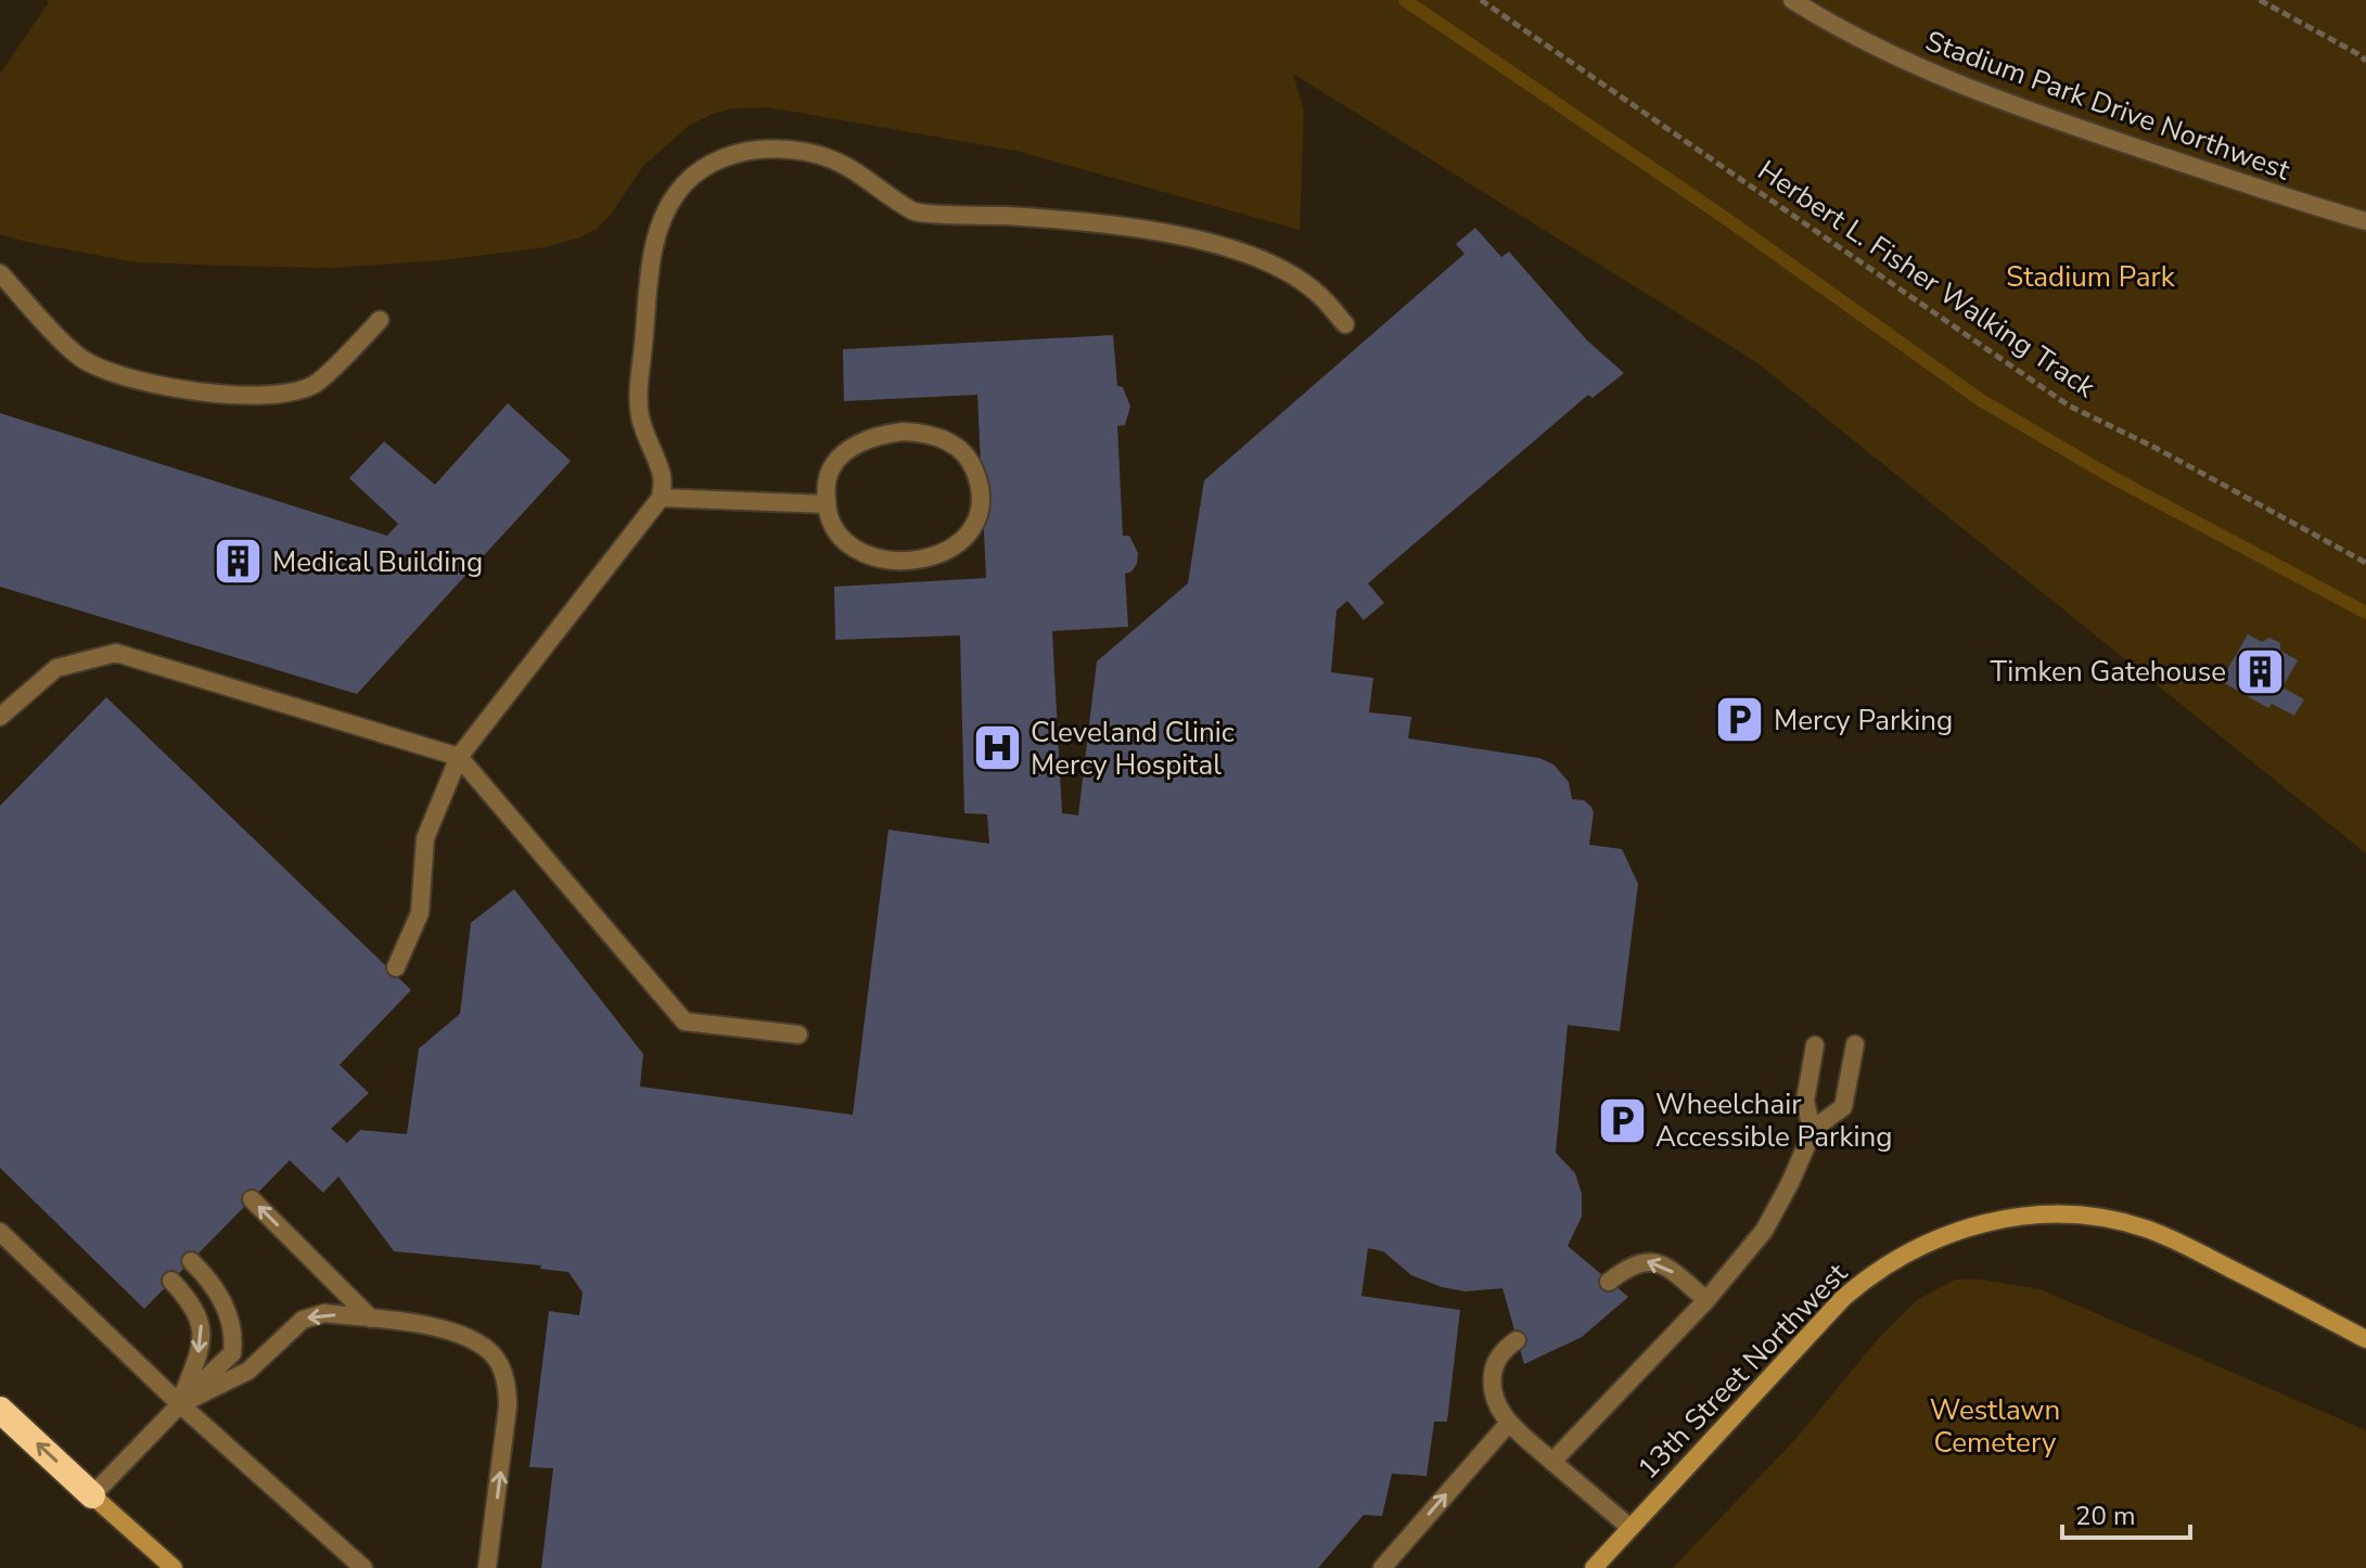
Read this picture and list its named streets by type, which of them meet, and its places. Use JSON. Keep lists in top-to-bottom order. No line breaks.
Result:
{"streets":{"main road":["13th Street Northwest"],"street":["Stadium Park Drive Northwest"],"path":["Herbert L. Fisher Walking Track"]},"parks":["Stadium Park","Westlawn Cemetery"],"places":{"building":["Medical Building","Timken Gatehouse"],"parking":["Mercy Parking","Wheelchair Accessible Parking"],"hospital":["Cleveland Clinic Mercy Hospital"]},"scale_bar":"20 m"}
